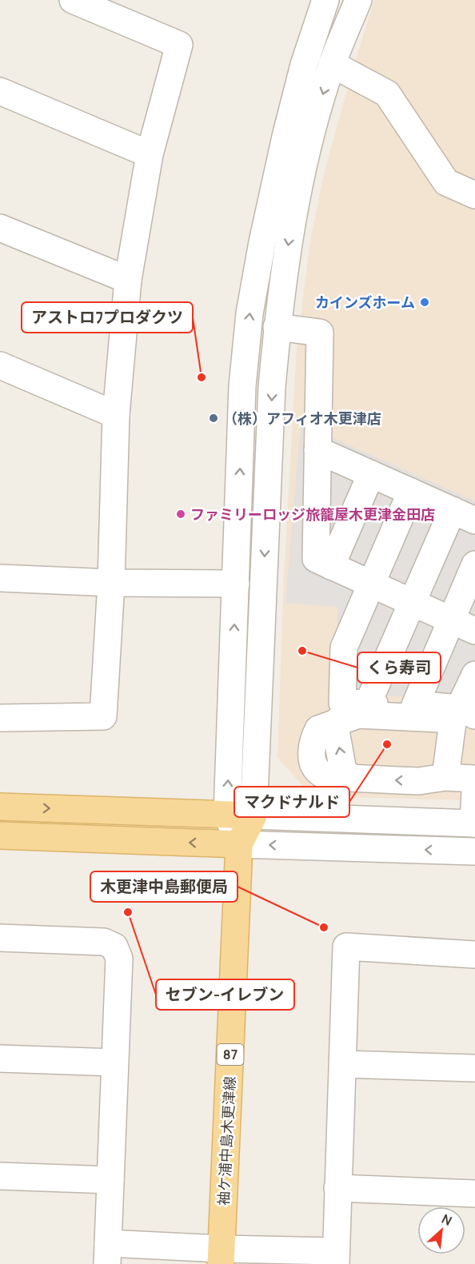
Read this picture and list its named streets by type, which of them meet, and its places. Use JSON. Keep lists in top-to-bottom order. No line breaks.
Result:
{"streets":{"main road":["87","袖ケ浦中島木更津線"]},"places":["カインズホーム","アストロﾌプロダクツ","（株）アフィオ木更津店","ファミリーロッジ旅籠屋木更津金田店","くら寿司","マクドナルド","セブン-イレブン","木更津中島郵便局"],"north":"top right"}
